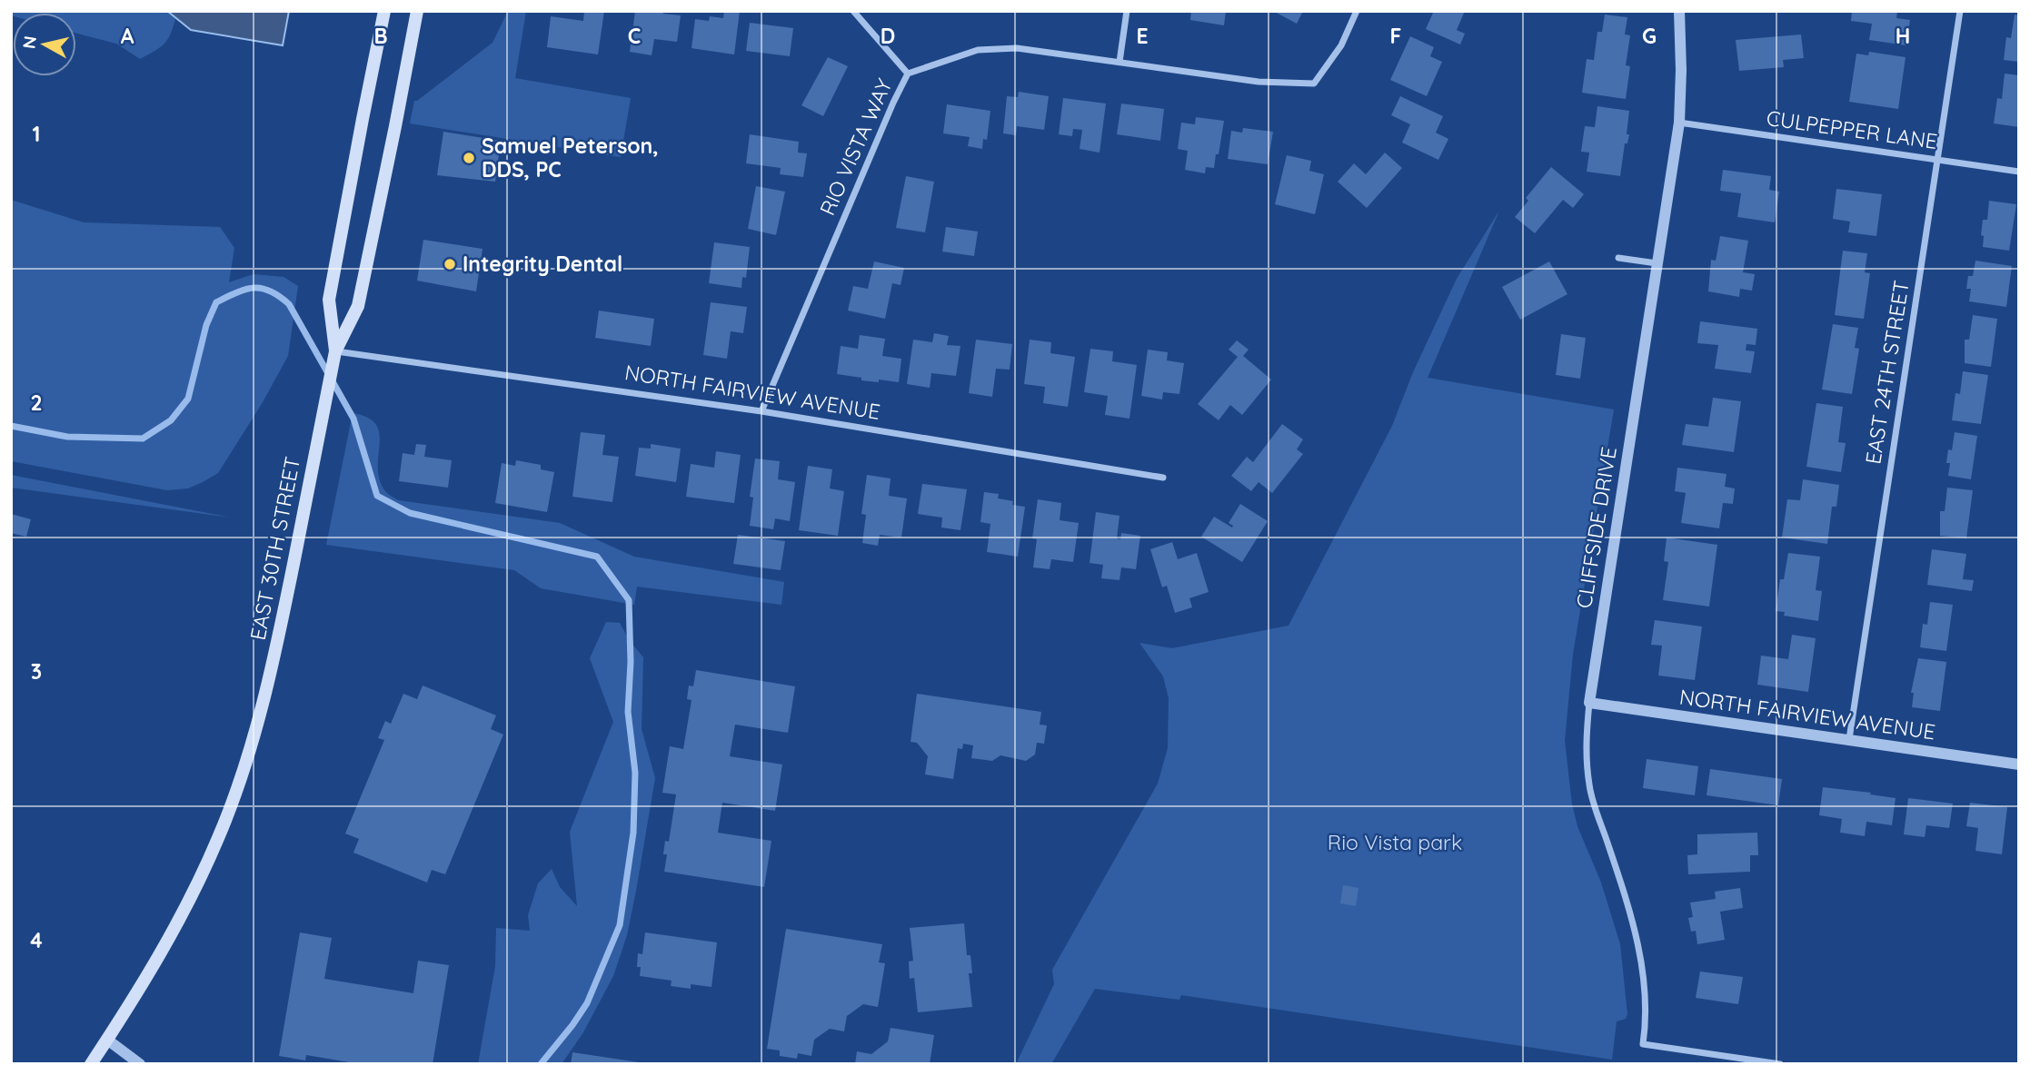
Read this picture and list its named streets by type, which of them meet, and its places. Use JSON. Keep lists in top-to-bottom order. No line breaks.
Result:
{"streets":{"main road":["EAST 30TH STREET"],"street":["CULPEPPER LANE","RIO VISTA WAY","EAST 24TH STREET","NORTH FAIRVIEW AVENUE","CLIFFSIDE DRIVE"]},"crossings":[["CULPEPPER LANE","EAST 24TH STREET"],["CULPEPPER LANE","CLIFFSIDE DRIVE"],["RIO VISTA WAY","NORTH FAIRVIEW AVENUE"],["EAST 24TH STREET","NORTH FAIRVIEW AVENUE"],["NORTH FAIRVIEW AVENUE","CLIFFSIDE DRIVE"],["NORTH FAIRVIEW AVENUE","EAST 30TH STREET"]],"parks":["Rio Vista park"],"places":["Samuel Peterson, DDS, PC","Integrity Dental"],"north":"left","grid":{"columns":["A","B","C","D","E","F","G","H"],"rows":["1","2","3","4"]}}
